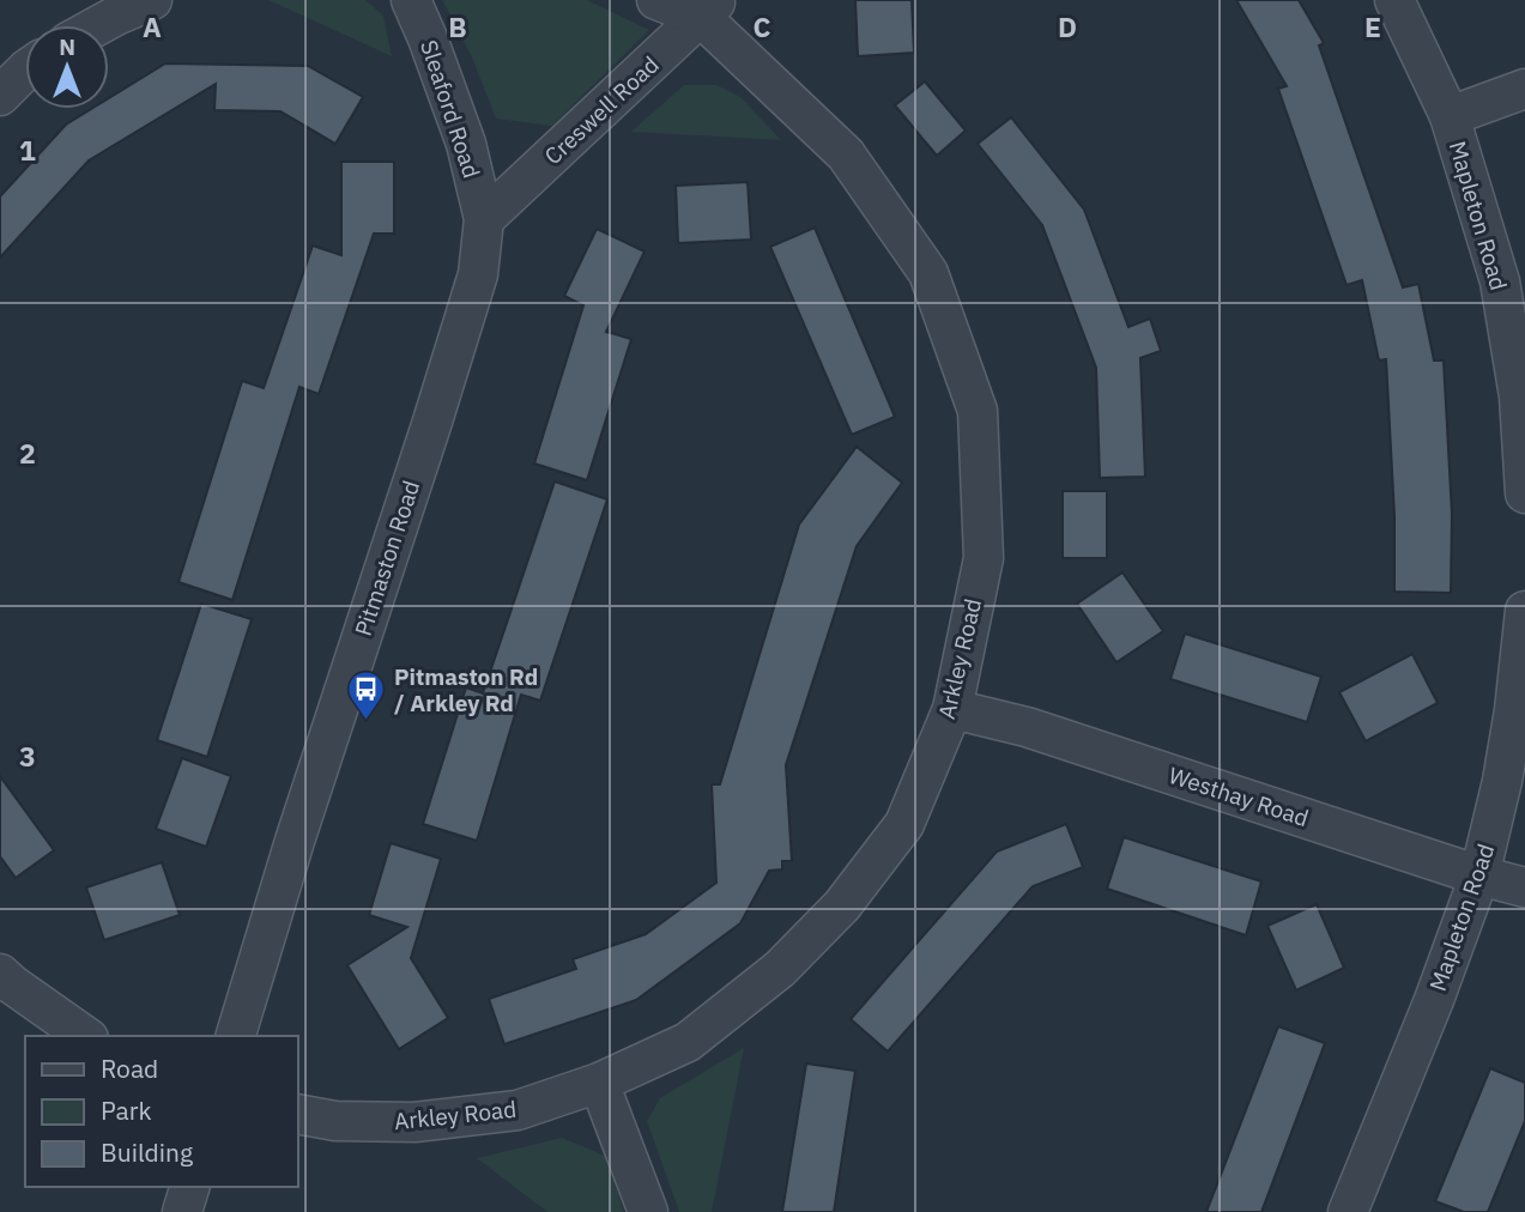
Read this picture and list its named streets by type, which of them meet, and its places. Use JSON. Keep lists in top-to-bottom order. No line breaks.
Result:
{"streets":{"street":["Sleaford Road","Creswell Road","Mapleton Road","Pitmaston Road","Arkley Road","Westhay Road"]},"crossings":[["Sleaford Road","Creswell Road"],["Sleaford Road","Pitmaston Road"],["Creswell Road","Pitmaston Road"],["Creswell Road","Arkley Road"],["Mapleton Road","Westhay Road"],["Arkley Road","Westhay Road"]],"places":{"bus stop":["Pitmaston Rd / Arkley Rd"]},"legend":["Road","Park","Building"],"north":"top","grid":{"columns":["A","B","C","D","E"],"rows":["1","2","3"]}}
